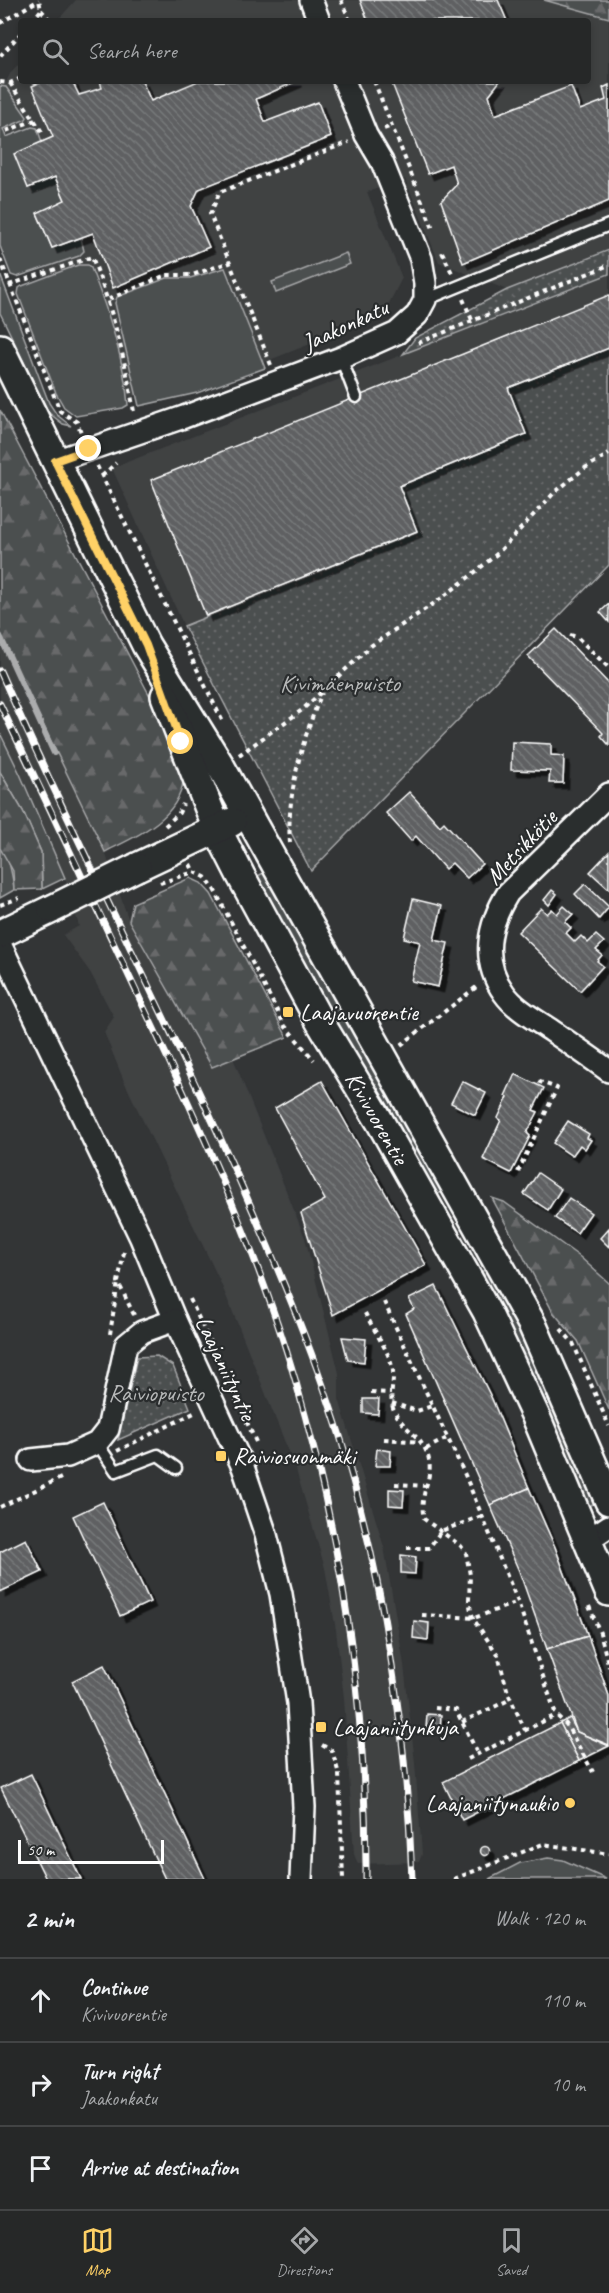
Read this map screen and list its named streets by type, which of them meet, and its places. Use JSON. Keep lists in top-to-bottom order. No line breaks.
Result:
{"streets":{"street":["Jaakonkatu","Metsikkötie","Kivivuorentie","Laajaniityntie"]},"crossings":[["Jaakonkatu","Kivivuorentie"]],"parks":["Kivimäenpuisto","Raiviopuisto"],"places":{"transit":["Laajavuorentie","Raiviosuonmäki","Laajaniitynkuja"],"other":["Laajaniitynaukio"]},"scale_bar":"50 m","page":{"search":"Search here","scale":"50 m","heading":["2 min","Walk · 120 m"],"list":[["Continue","Kivivuorentie","110 m"],["Turn right","Jaakonkatu","10 m"],"Arrive at destination"],"nav":["Map","Directions","Saved"]}}
